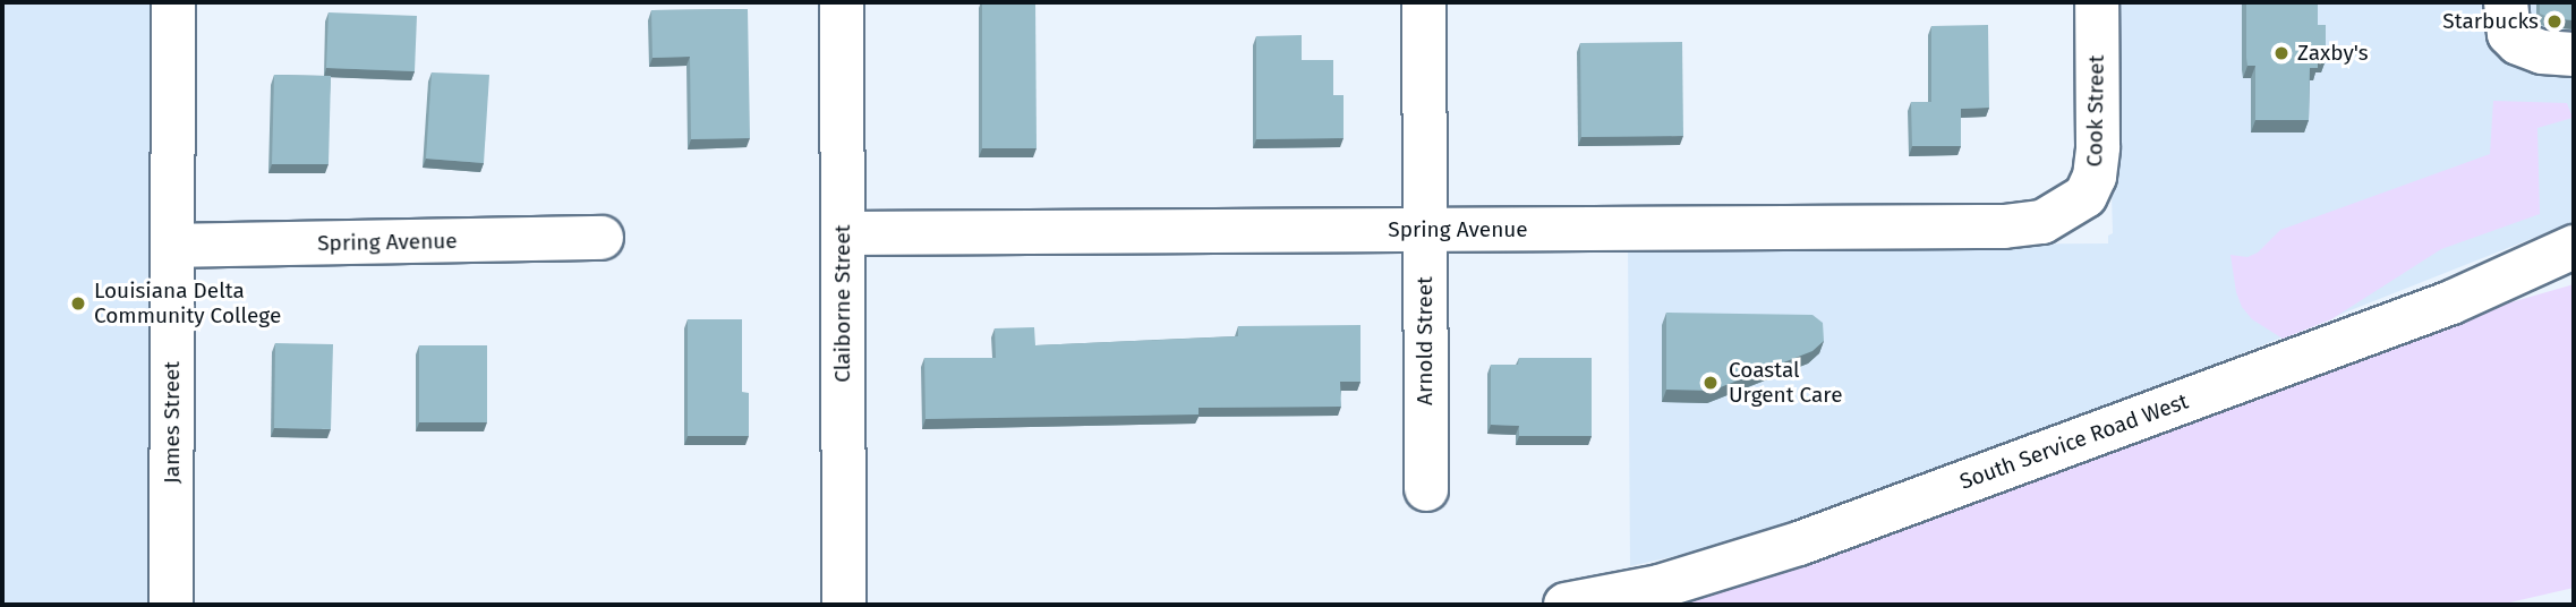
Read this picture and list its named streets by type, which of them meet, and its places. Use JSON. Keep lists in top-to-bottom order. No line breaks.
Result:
{"streets":{"street":["Cook Street","Spring Avenue","Claiborne Street","Arnold Street","James Street","South Service Road West"]},"crossings":[["Cook Street","Spring Avenue"],["Spring Avenue","Claiborne Street"],["Spring Avenue","Arnold Street"],["Spring Avenue","James Street"]],"places":["Starbucks","Zaxby's","Louisiana Delta Community College","Coastal Urgent Care"]}
